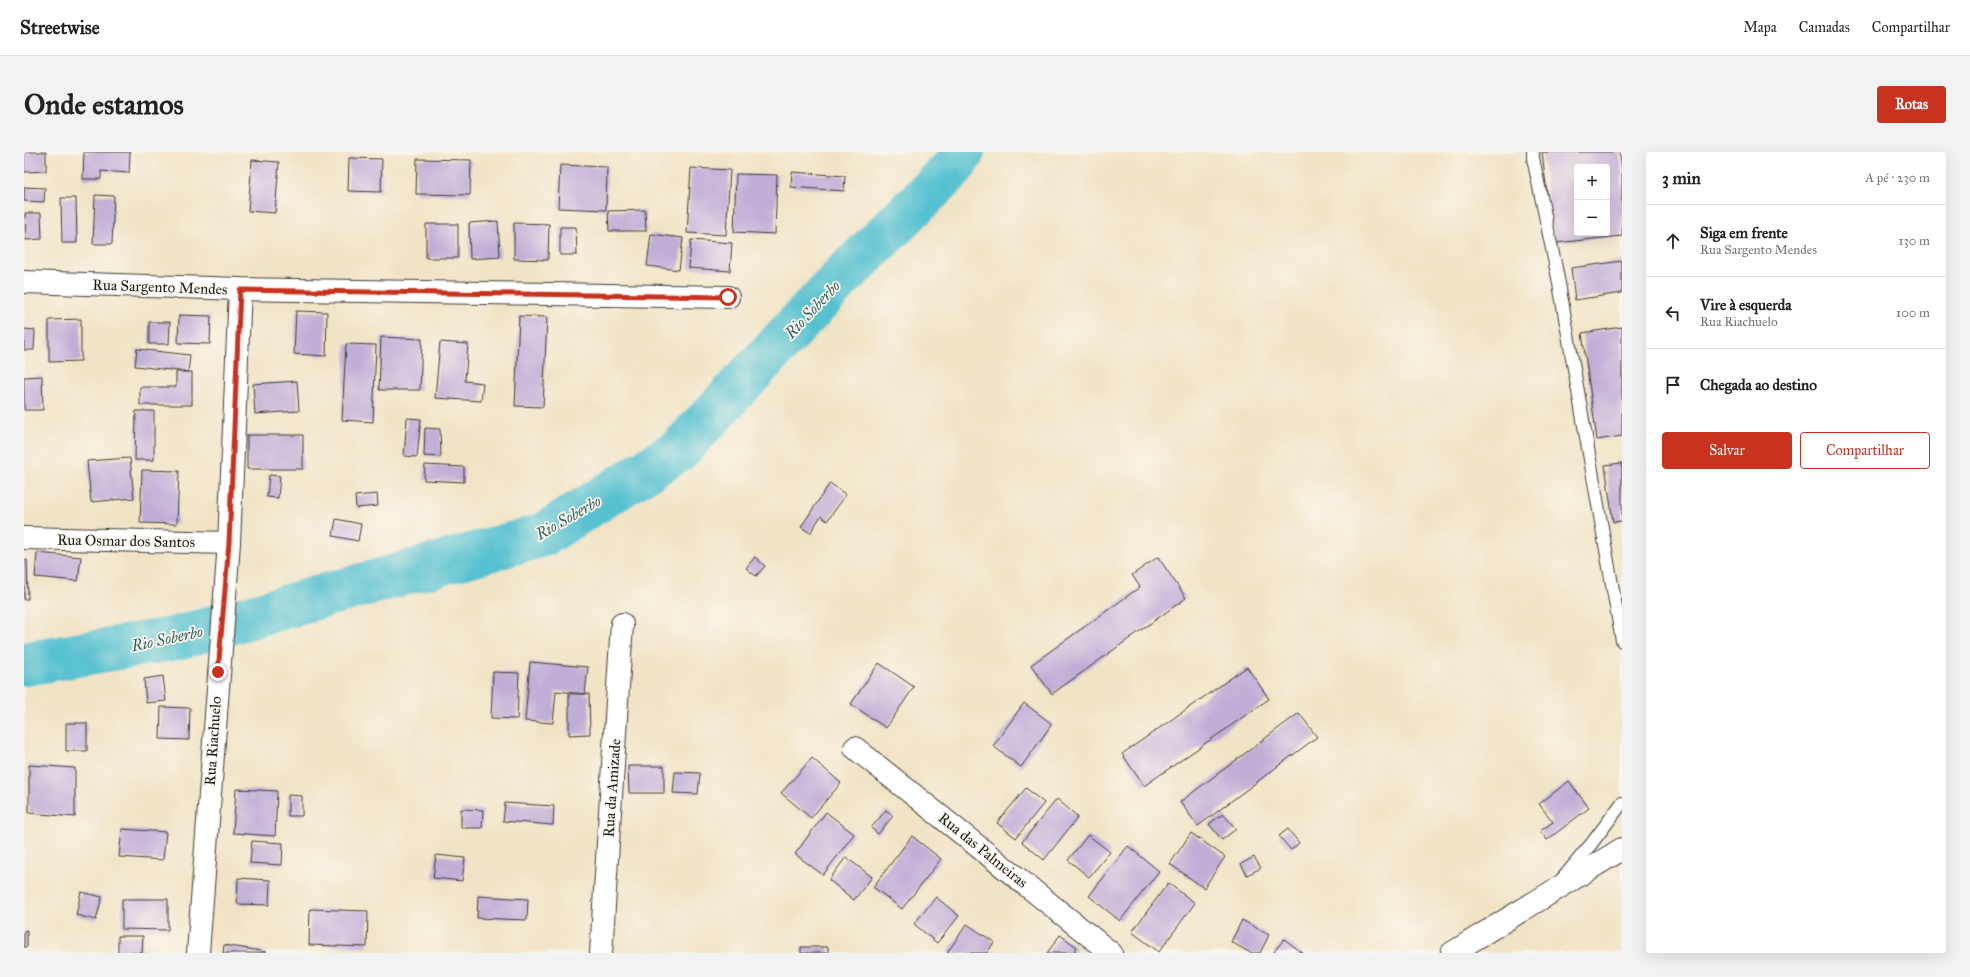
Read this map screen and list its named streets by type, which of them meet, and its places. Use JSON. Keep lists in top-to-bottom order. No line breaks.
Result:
{"streets":{"street":["Rua Sargento Mendes","Rua Osmar dos Santos","Rua Riachuelo","Rua da Amizade","Rua das Palmeiras"]},"crossings":[["Rua Sargento Mendes","Rua Riachuelo"],["Rua Osmar dos Santos","Rua Riachuelo"]],"water":["Rio Soberbo"],"page":{"header":"Streetwise","nav":["Mapa","Camadas","Compartilhar"],"buttons":["Rotas",["Salvar","Compartilhar"]],"title":"Onde estamos","heading":["3 min","A pé · 230 m"],"map_buttons":["+","−"],"list":[["Siga em frente","Rua Sargento Mendes","130 m"],["Vire à esquerda","Rua Riachuelo","100 m"],"Chegada ao destino"]}}
